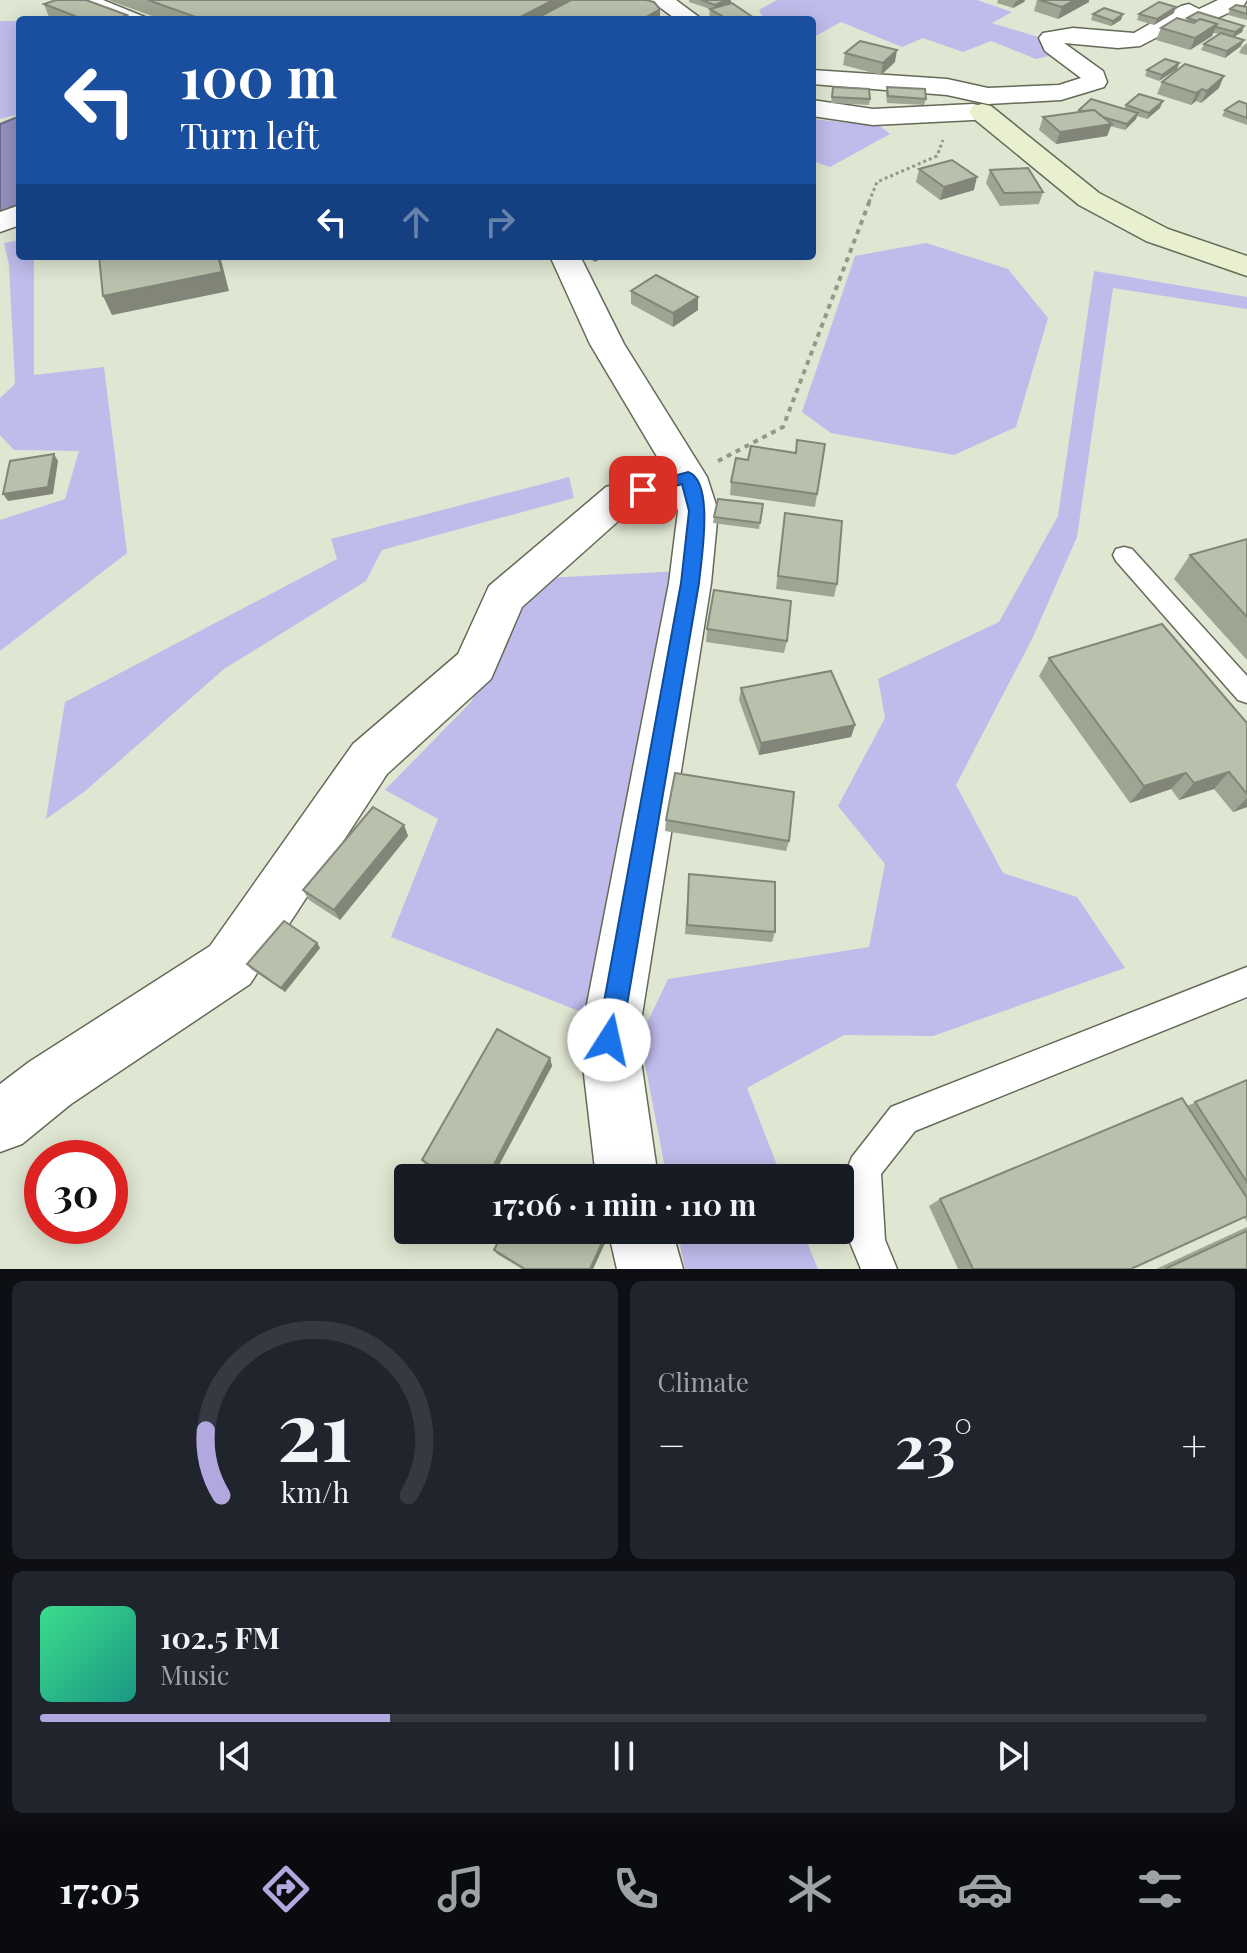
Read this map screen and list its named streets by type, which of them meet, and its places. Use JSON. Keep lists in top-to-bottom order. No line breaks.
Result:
{"page":{"turn":["100 m","Turn left"],"limit":"30","trip":"17:06 · 1 min · 110 m","tile":"Climate","heat":["−","23°","+"],"song":["102.5 FM","Music"],"tabs":"17:05","gauge":["21","km/h"]}}
